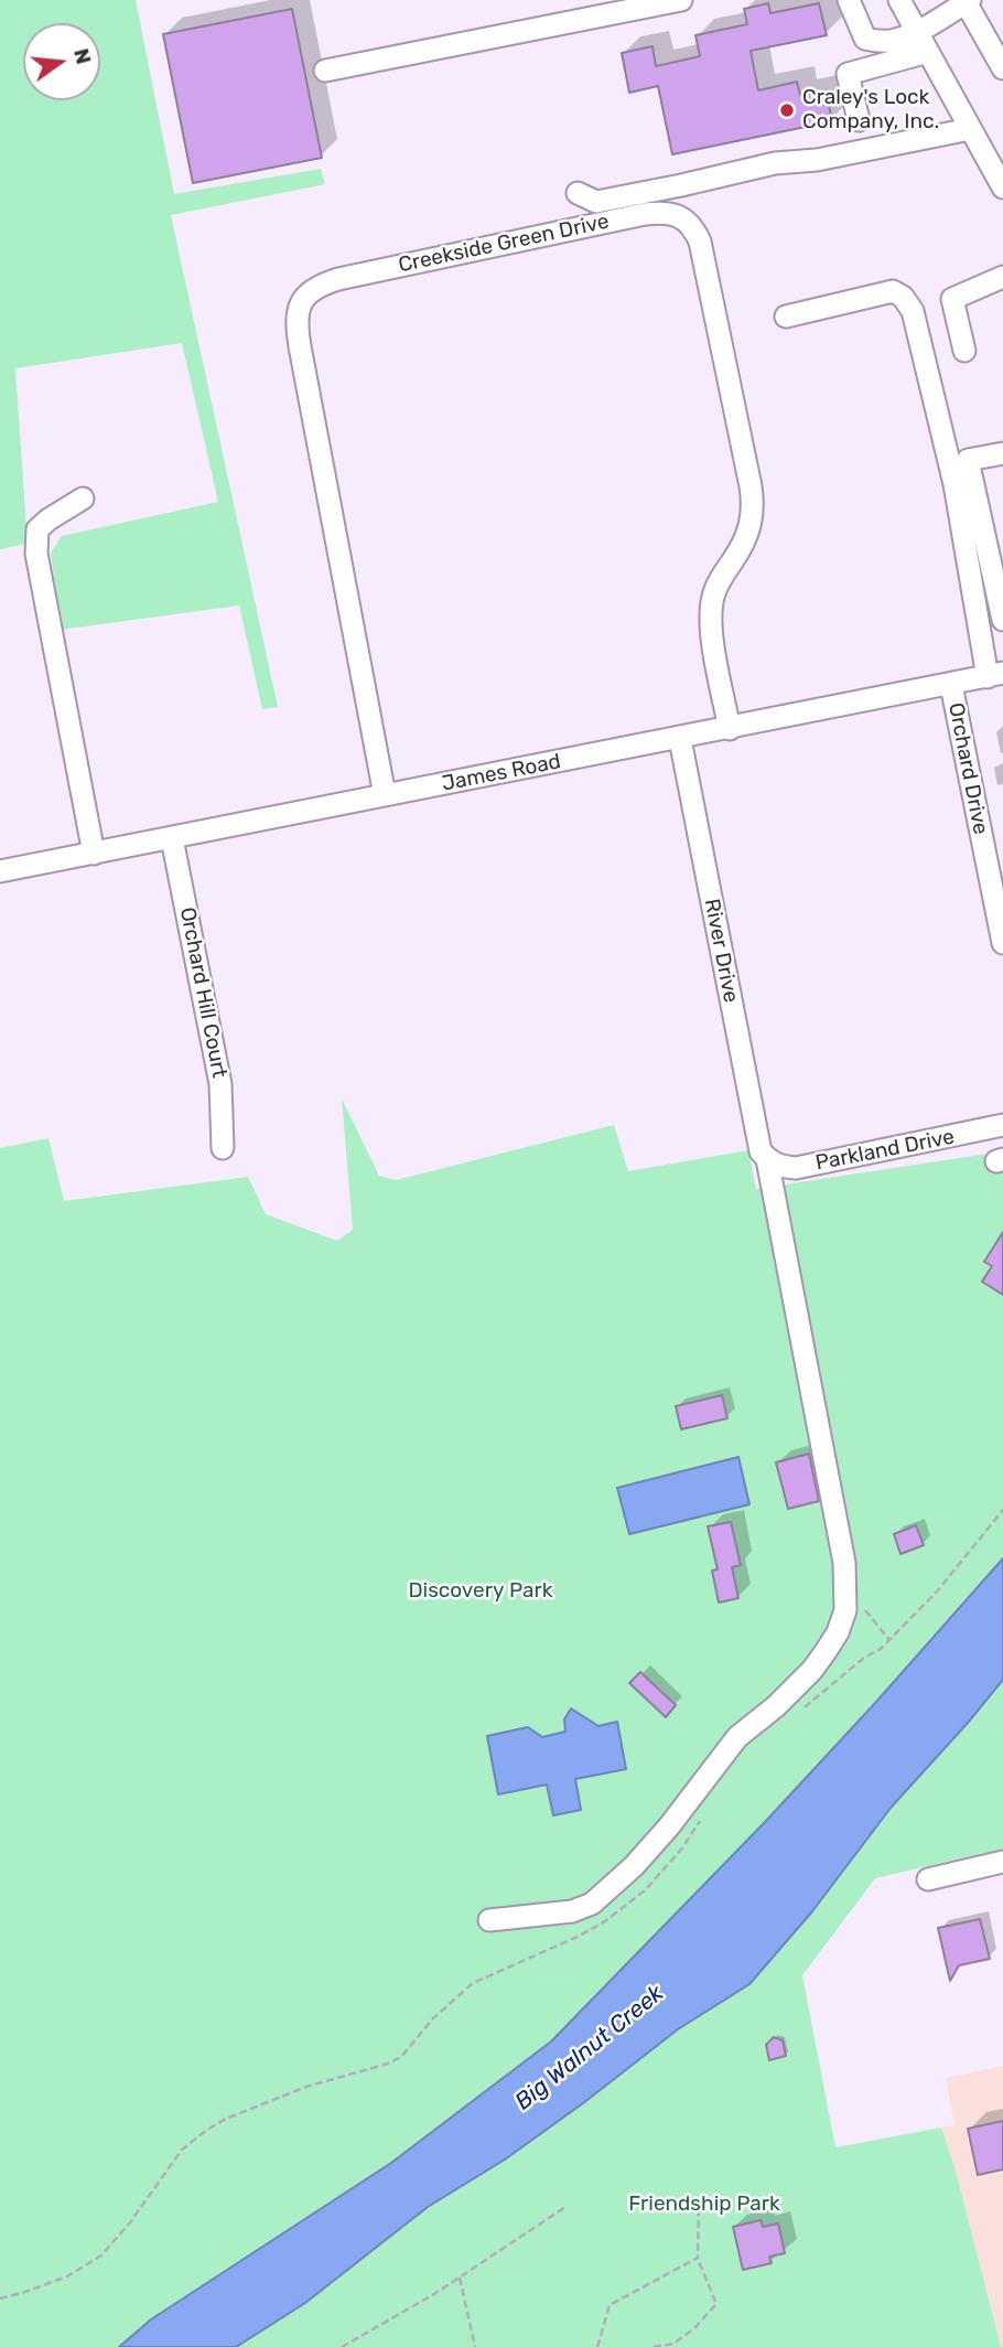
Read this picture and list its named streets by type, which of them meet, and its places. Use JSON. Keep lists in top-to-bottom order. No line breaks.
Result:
{"streets":{"street":["Creekside Green Drive","Orchard Drive","James Road","River Drive","Orchard Hill Court","Parkland Drive"]},"crossings":[["Creekside Green Drive","James Road"],["Orchard Drive","James Road"],["James Road","River Drive"],["James Road","Orchard Hill Court"],["River Drive","Parkland Drive"]],"water":["Big Walnut Creek"],"parks":["Discovery Park","Friendship Park"],"places":["Craley's Lock Company, Inc."],"north":"right"}
